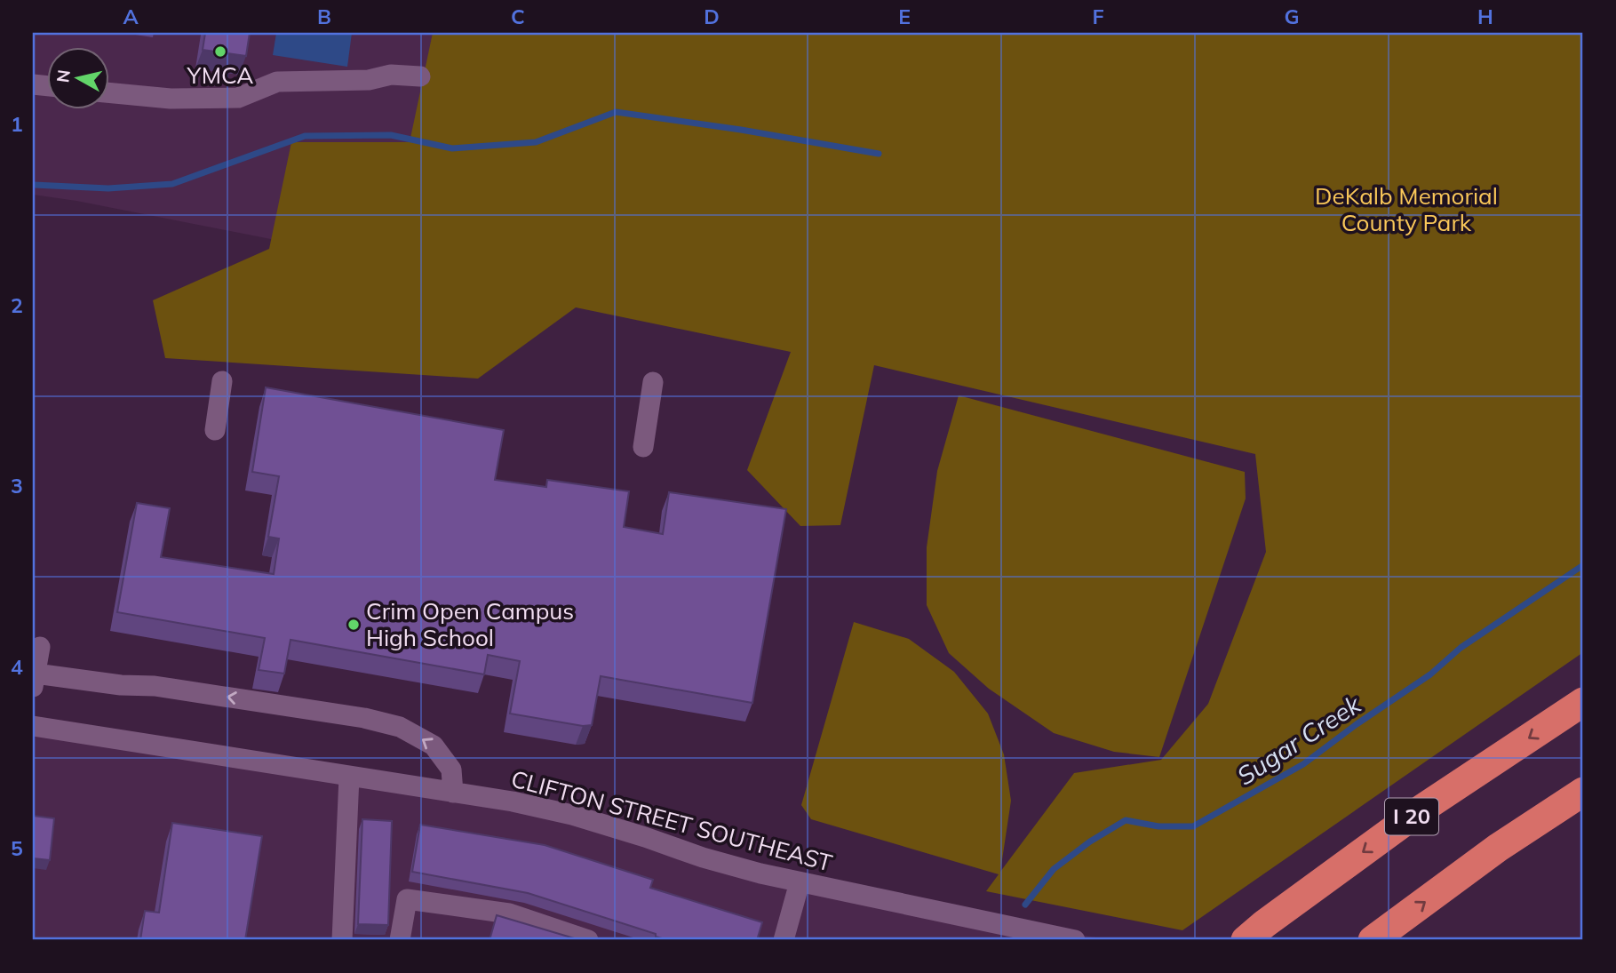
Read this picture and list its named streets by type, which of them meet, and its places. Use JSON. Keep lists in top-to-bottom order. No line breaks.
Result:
{"streets":{"highway":["I 20"],"street":["CLIFTON STREET SOUTHEAST"]},"water":["Sugar Creek"],"parks":["DeKalb Memorial County Park"],"places":["YMCA","Crim Open Campus High School"],"north":"left","grid":{"columns":["A","B","C","D","E","F","G","H"],"rows":["1","2","3","4","5"]}}
